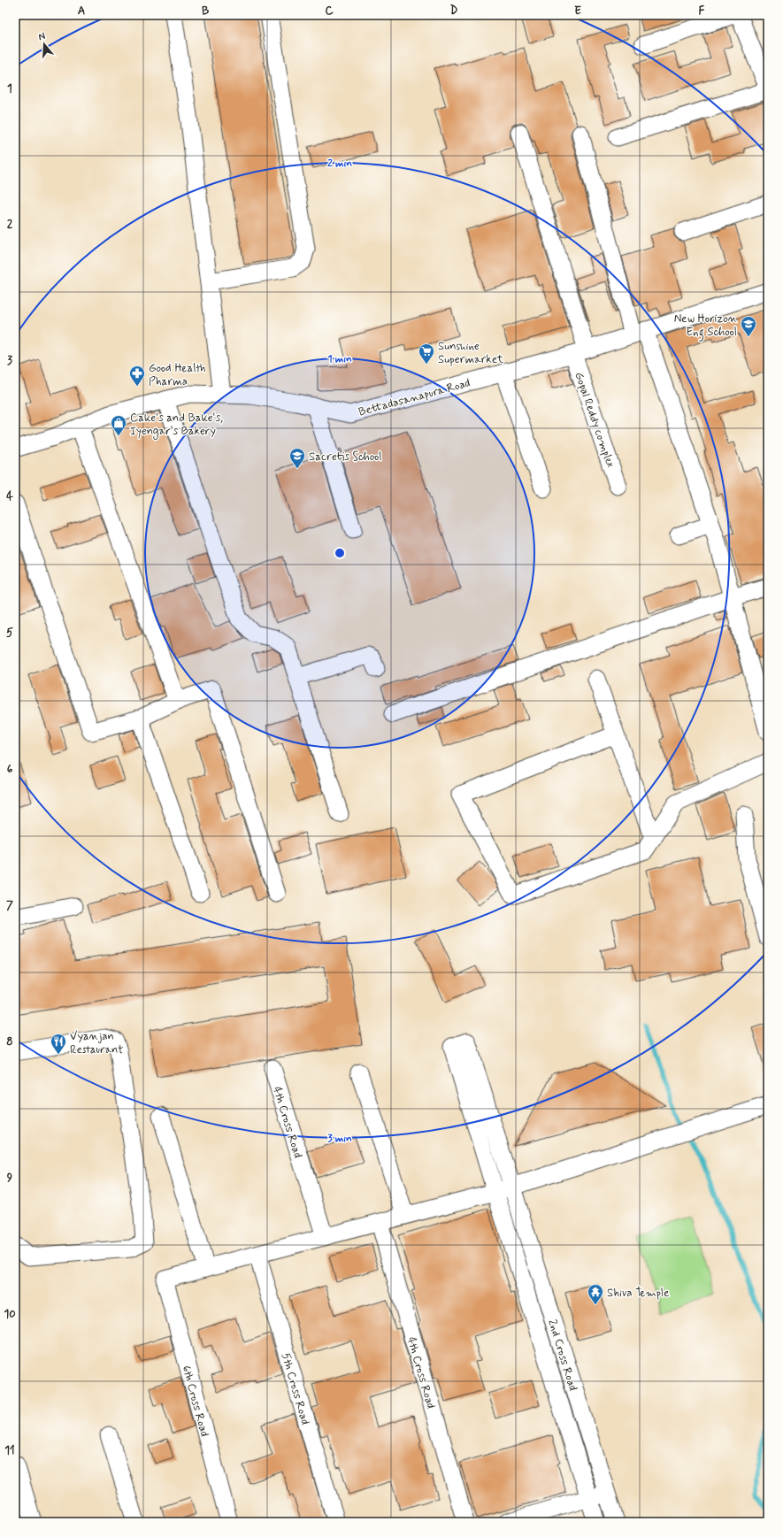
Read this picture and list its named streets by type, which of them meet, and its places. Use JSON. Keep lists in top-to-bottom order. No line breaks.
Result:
{"streets":{"street":["Bettadasanapura Road","Gopal Reddy complex","4th Cross Road","2nd Cross Road","5th Cross Road","6th Cross Road"]},"crossings":[["Bettadasanapura Road","Gopal Reddy complex"]],"places":{"school or university":["New Horizon Eng School","Sacretis School"],"supermarket":["Sunshine Supermarket"],"pharmacy":["Good Health Pharma"],"shop":["Cake's and Bake's, Iyengar's Bakery"],"restaurant":["Vyanjan Restaurant"],"temple":["Shiva Temple"]},"north":"top","grid":{"columns":["A","B","C","D","E","F"],"rows":["1","2","3","4","5","6","7","8","9","10","11"]},"rings":["2 min","1 min","3 min"]}
